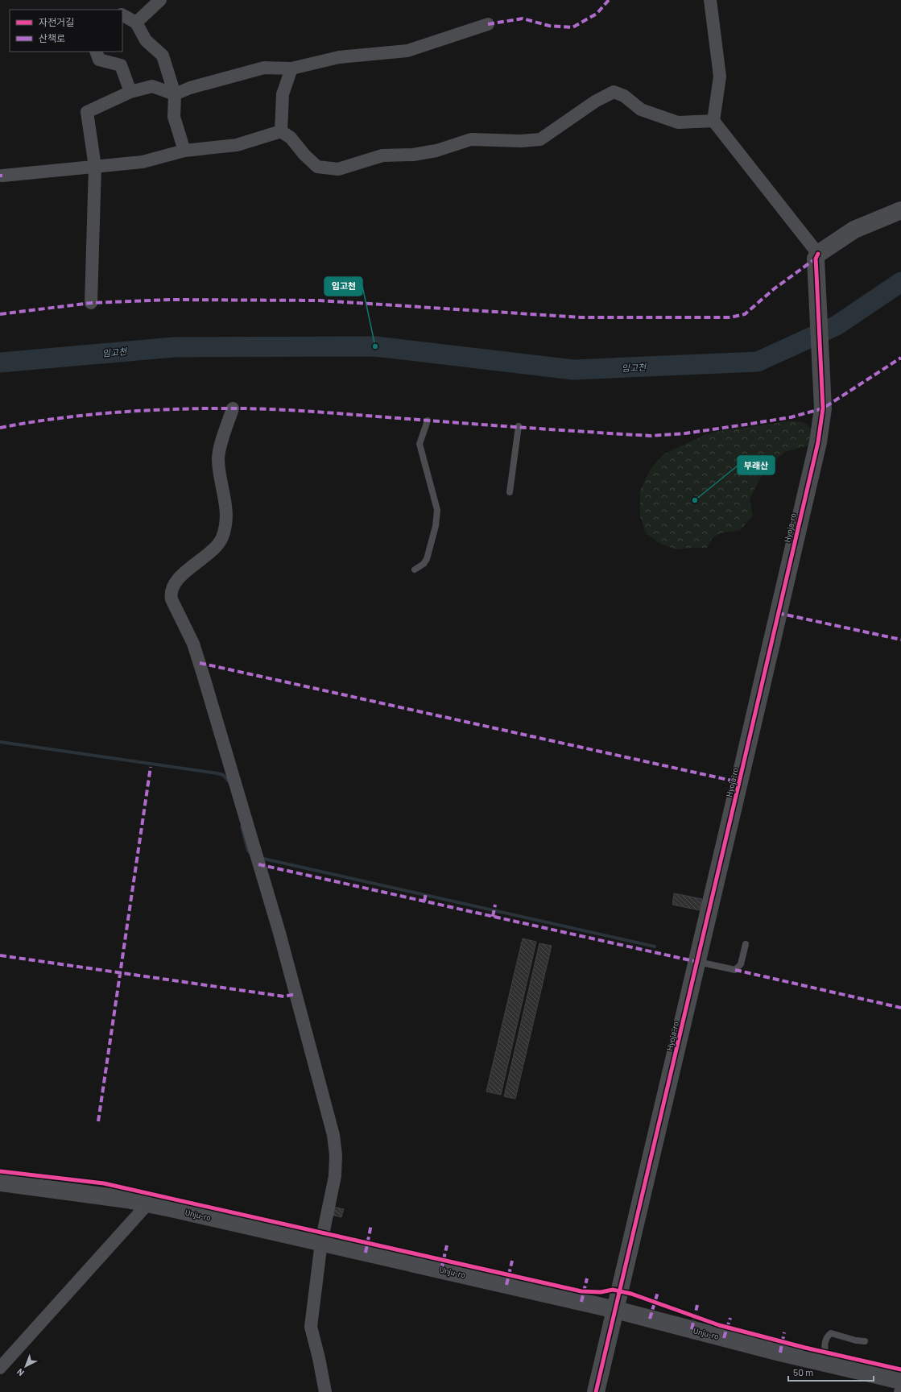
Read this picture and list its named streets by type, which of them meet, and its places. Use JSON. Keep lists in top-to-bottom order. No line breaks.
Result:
{"streets":{"street":["Hyoja-ro","Unju-ro"]},"crossings":[["Hyoja-ro","Unju-ro"]],"water":["임고천"],"places":["임고천","부래산"],"legend":["자전거길","산책로"],"scale_bar":"50 m","north":"bottom left"}
